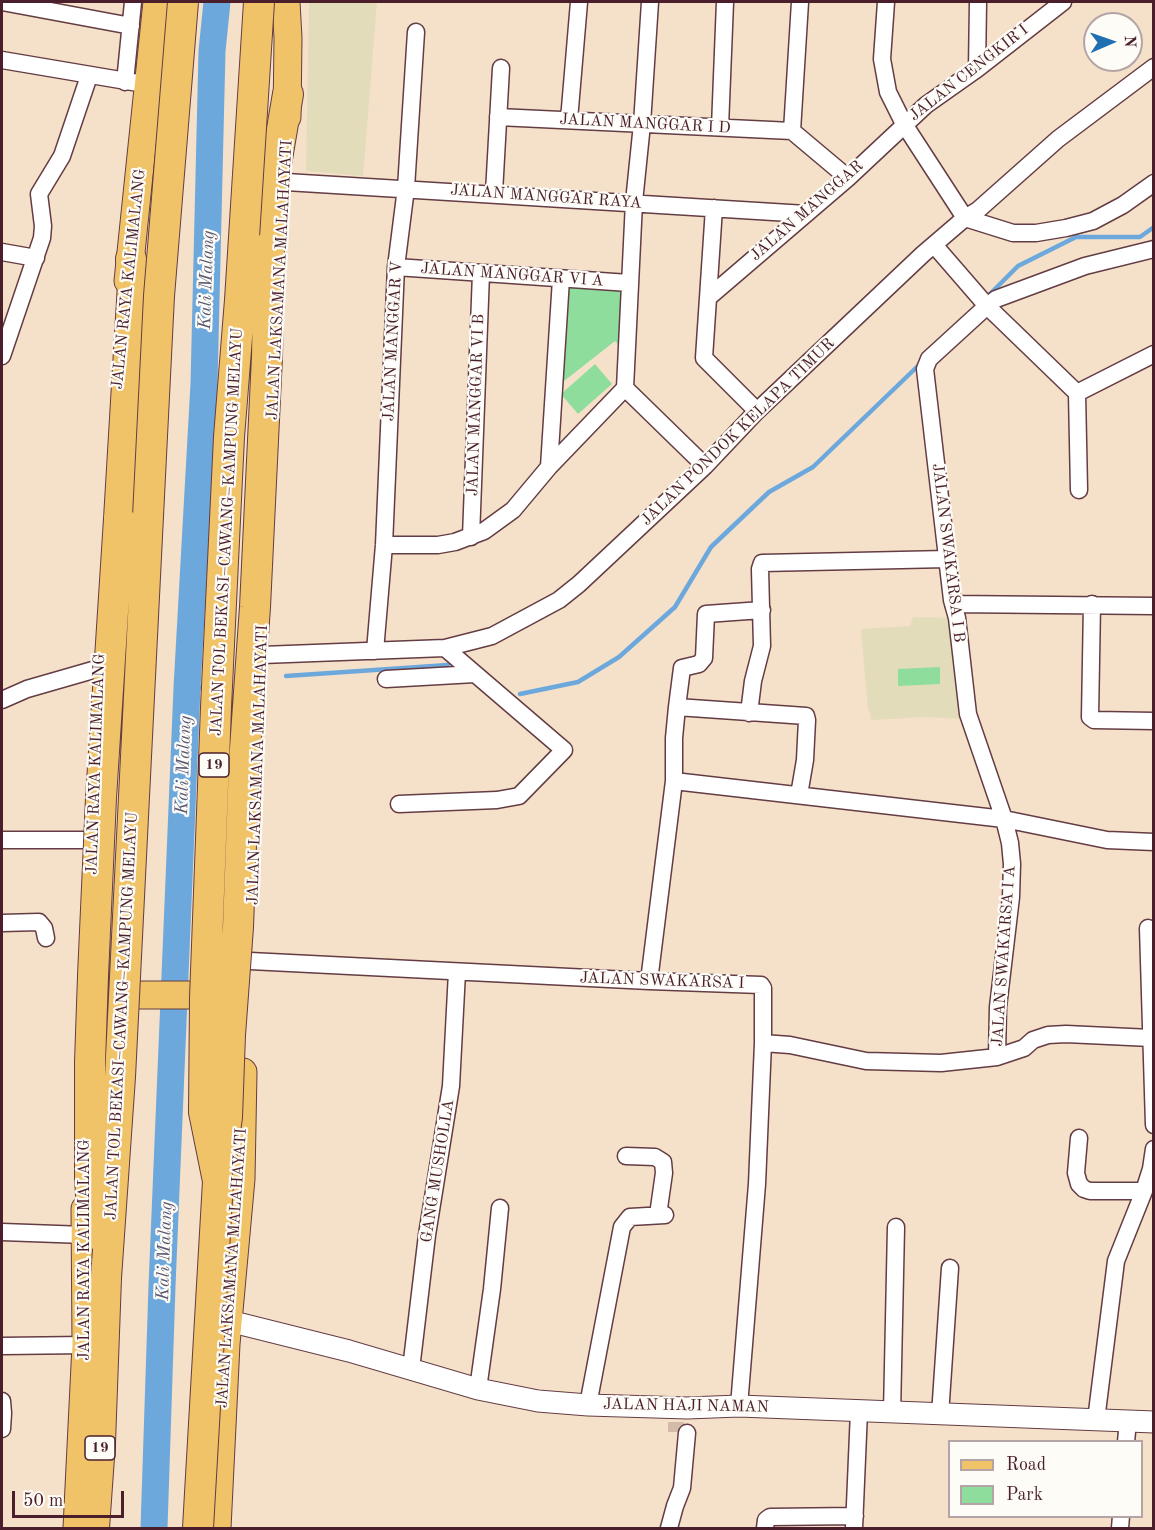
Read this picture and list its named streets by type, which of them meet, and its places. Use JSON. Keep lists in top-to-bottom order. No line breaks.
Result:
{"streets":{"highway":["JALAN TOL BEKASI–CAWANG–KAMPUNG MELAYU","19"],"main road":["JALAN RAYA KALIMALANG","JALAN LAKSAMANA MALAHAYATI"],"street":["JALAN CENGKIR I","JALAN MANGGAR I D","JALAN MANGGAR RAYA","JALAN MANGGAR","JALAN MANGGAR VI A","JALAN MANGGAR V","JALAN MANGGAR VI B","JALAN PONDOK KELAPA TIMUR","JALAN SWAKARSA I B","JALAN SWAKARSA I A","JALAN SWAKARSA I","GANG MUSHOLLA","JALAN HAJI NAMAN"]},"crossings":[["JALAN CENGKIR I","JALAN MANGGAR"],["JALAN MANGGAR RAYA","JALAN MANGGAR"],["JALAN MANGGAR RAYA","JALAN LAKSAMANA MALAHAYATI"],["JALAN MANGGAR RAYA","JALAN MANGGAR V"],["JALAN MANGGAR VI A","JALAN MANGGAR V"],["JALAN MANGGAR VI A","JALAN MANGGAR VI B"],["JALAN LAKSAMANA MALAHAYATI","JALAN PONDOK KELAPA TIMUR"],["JALAN LAKSAMANA MALAHAYATI","JALAN SWAKARSA I"],["JALAN LAKSAMANA MALAHAYATI","JALAN HAJI NAMAN"],["JALAN MANGGAR V","JALAN PONDOK KELAPA TIMUR"],["JALAN SWAKARSA I B","JALAN SWAKARSA I A"],["JALAN SWAKARSA I A","JALAN SWAKARSA I"],["JALAN SWAKARSA I","GANG MUSHOLLA"],["JALAN SWAKARSA I","JALAN HAJI NAMAN"],["GANG MUSHOLLA","JALAN HAJI NAMAN"]],"water":["Kali Malang"],"legend":["Road","Park"],"scale_bar":"50 m","north":"right"}
